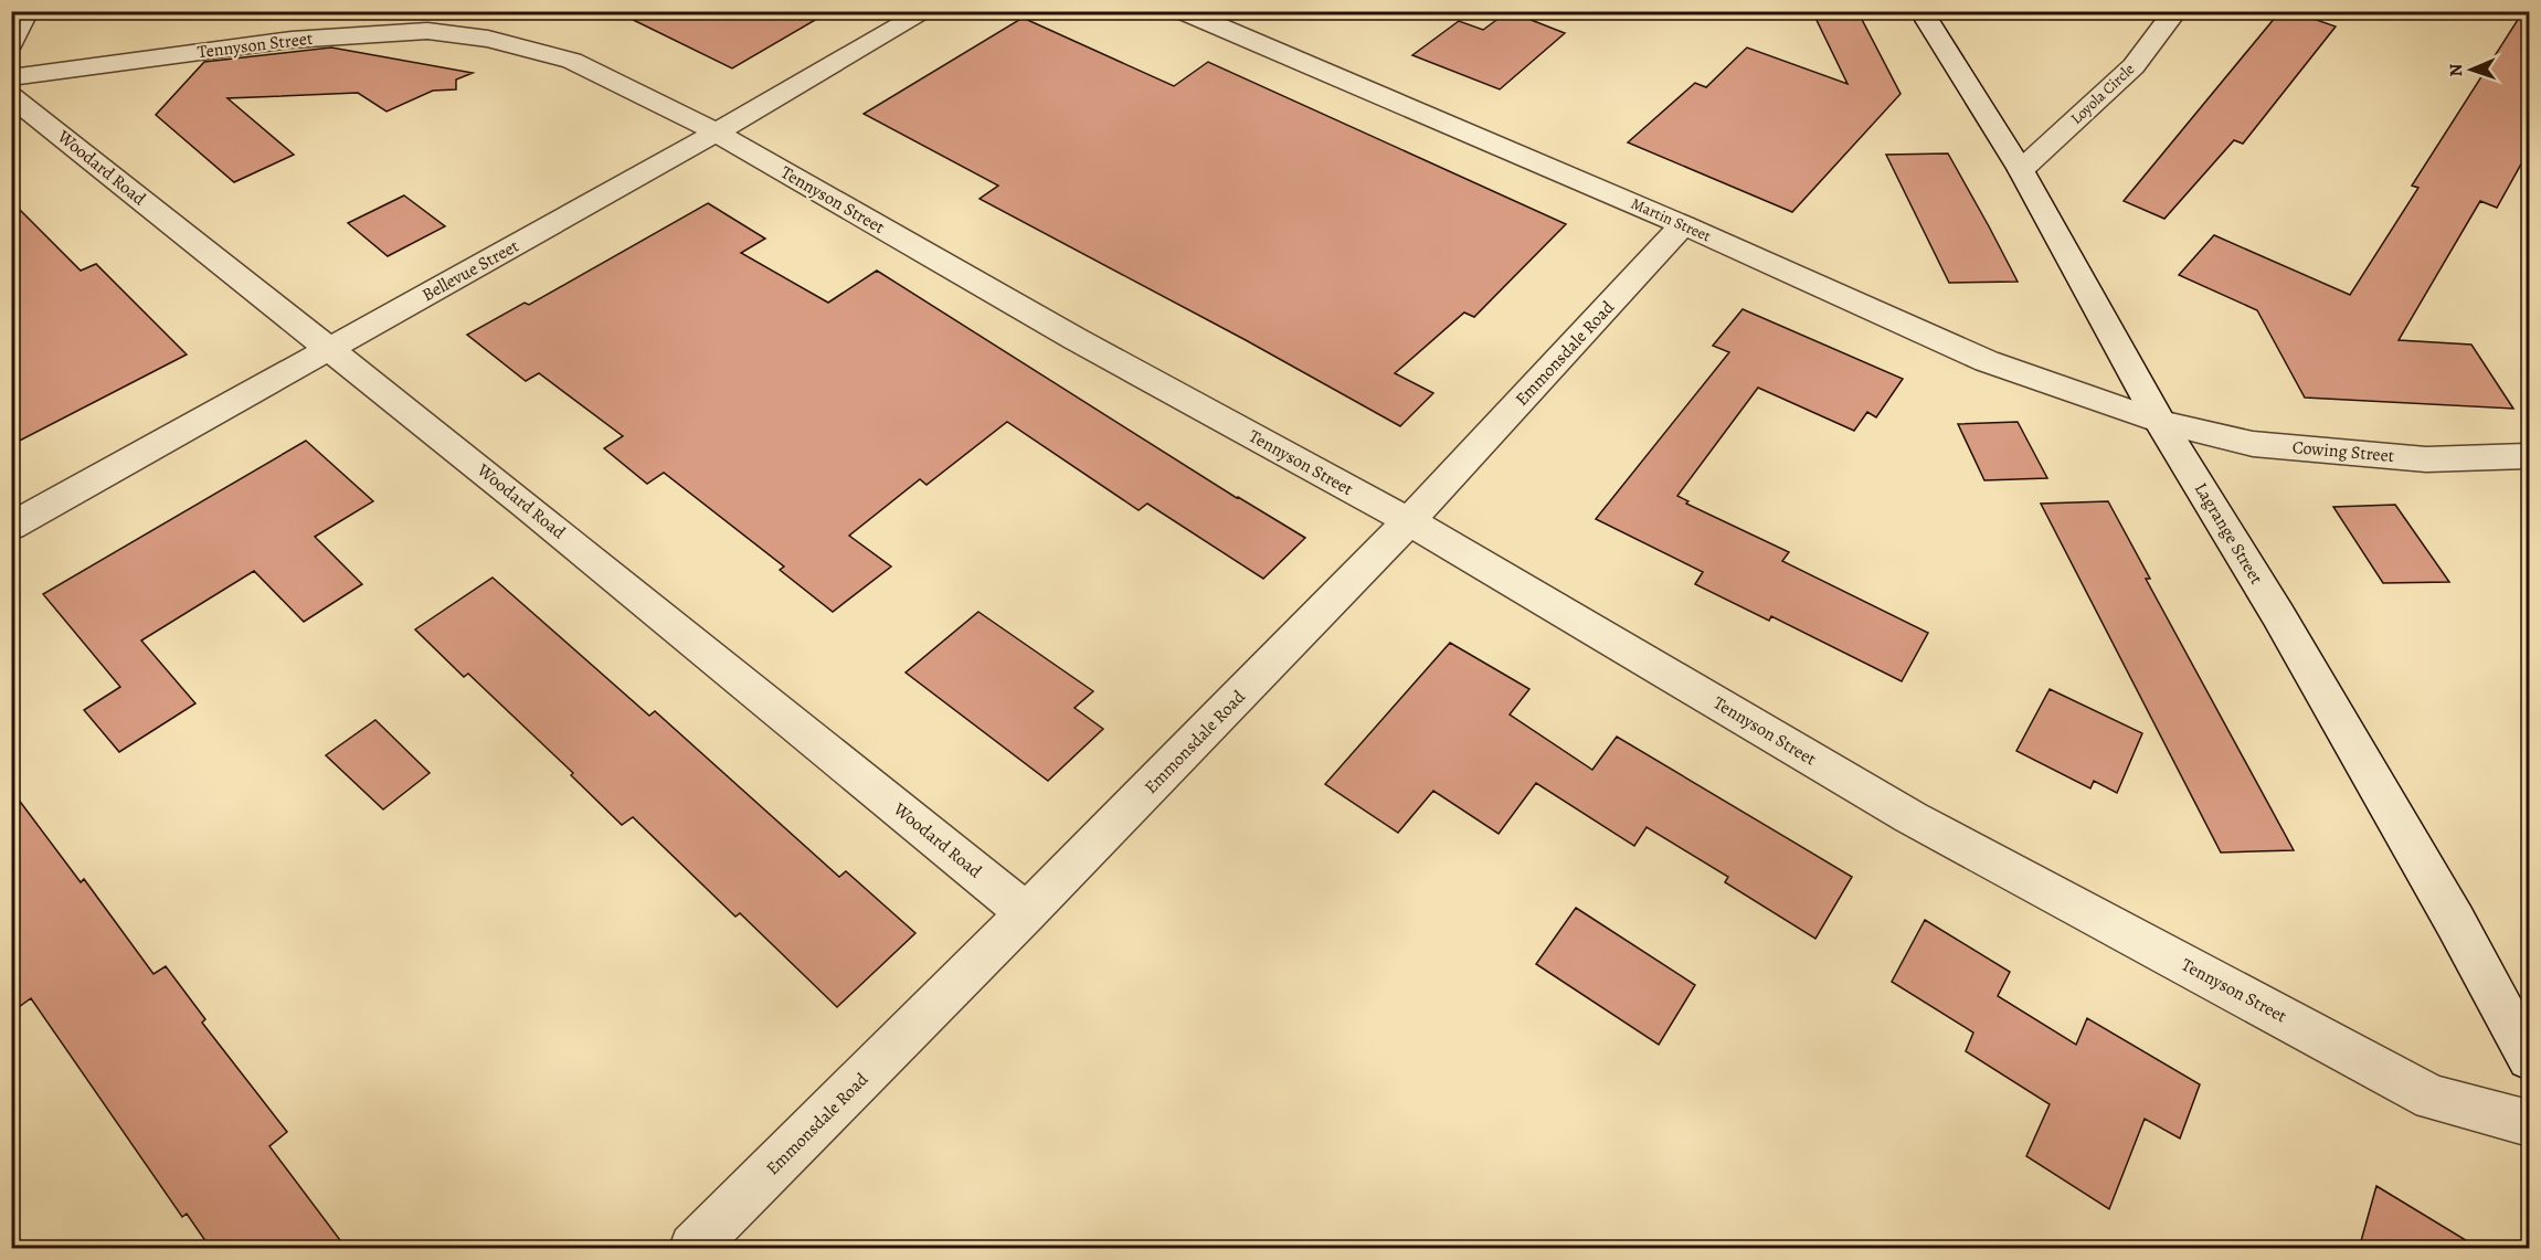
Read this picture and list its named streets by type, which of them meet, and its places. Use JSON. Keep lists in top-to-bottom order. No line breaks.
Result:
{"streets":{"street":["Tennyson Street","Loyola Circle","Woodard Road","Martin Street","Bellevue Street","Emmonsdale Road","Cowing Street","Lagrange Street"]},"crossings":[["Tennyson Street","Bellevue Street"],["Tennyson Street","Emmonsdale Road"],["Loyola Circle","Lagrange Street"],["Woodard Road","Bellevue Street"],["Woodard Road","Emmonsdale Road"],["Martin Street","Emmonsdale Road"],["Martin Street","Cowing Street"],["Martin Street","Lagrange Street"],["Cowing Street","Lagrange Street"]],"north":"left"}
